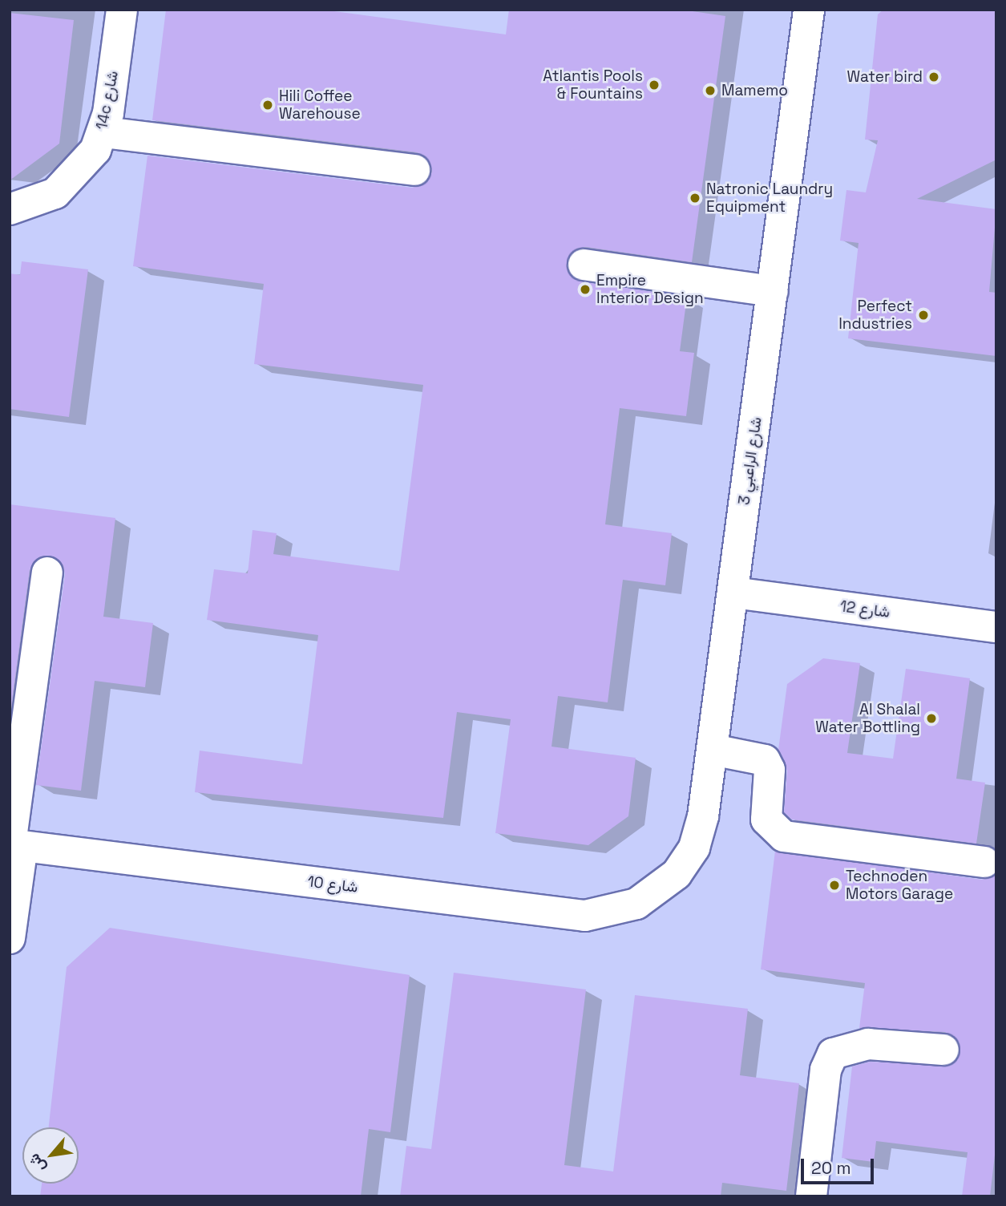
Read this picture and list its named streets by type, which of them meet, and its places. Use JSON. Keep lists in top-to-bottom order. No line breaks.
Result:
{"streets":{"street":["14c شارع","شارع الراعبي 3","شارع 12","شارع 10"]},"crossings":[["شارع الراعبي 3","شارع 12"],["شارع الراعبي 3","شارع 10"]],"places":["Water bird","Atlantis Pools & Fountains","Mamemo","Hili Coffee Warehouse","Natronic Laundry Equipment","Empire Interior Design","Perfect Industries","Al Shalal Water Bottling","Technoden Motors Garage"],"scale_bar":"20 m","north":"bottom left"}
